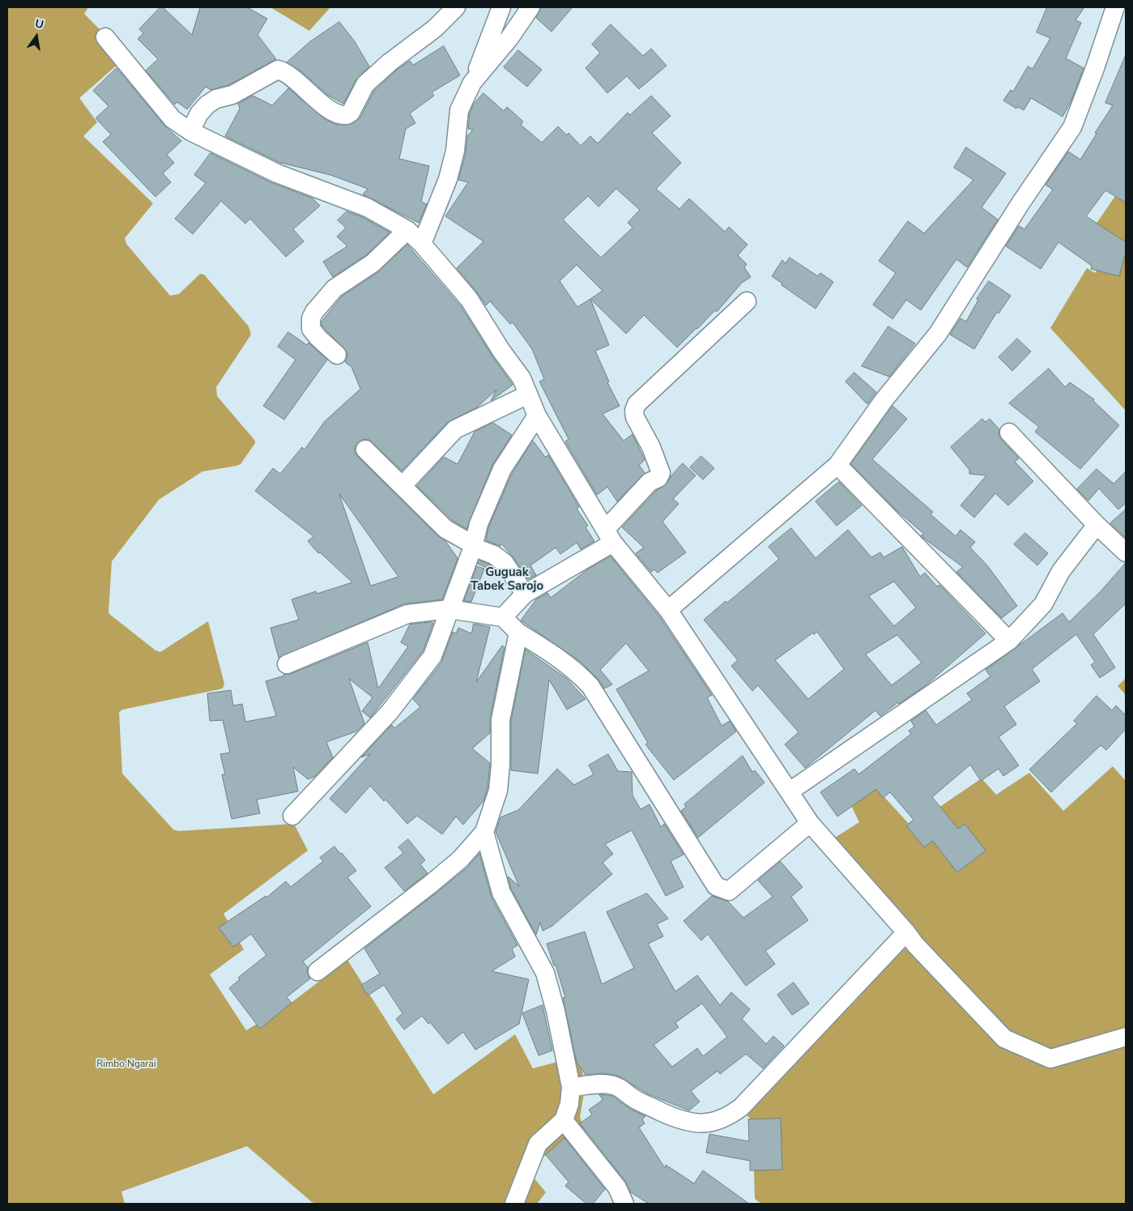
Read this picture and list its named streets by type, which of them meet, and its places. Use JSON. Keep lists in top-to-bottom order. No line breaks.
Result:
{"districts":["Guguak Tabek Sarojo"],"parks":["Rimbo Ngarai"],"north":"top"}
